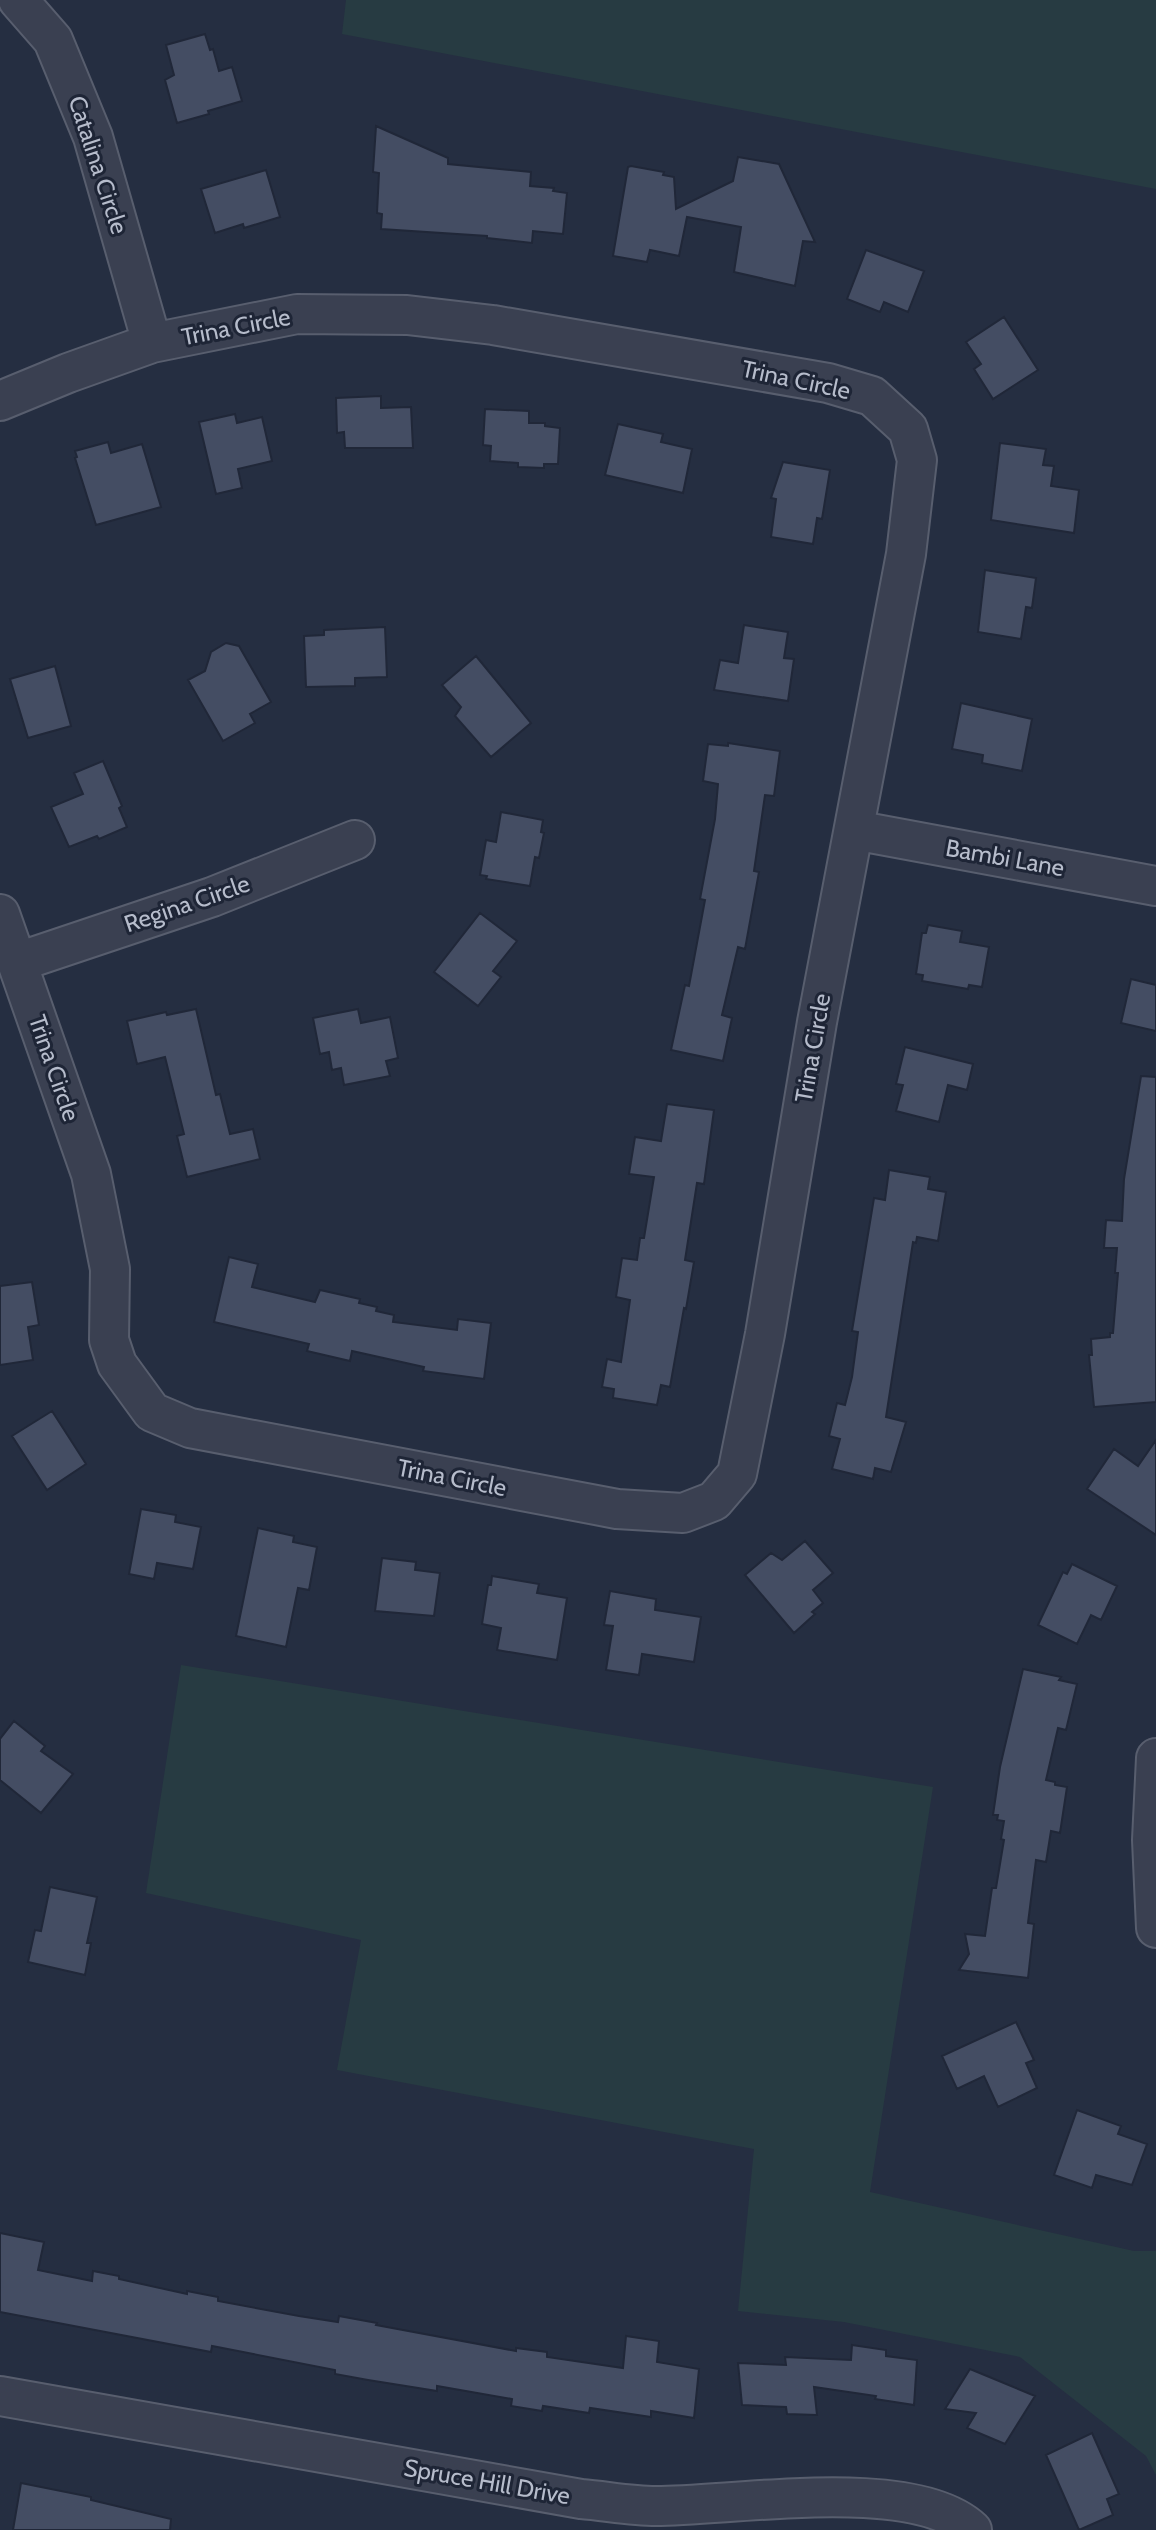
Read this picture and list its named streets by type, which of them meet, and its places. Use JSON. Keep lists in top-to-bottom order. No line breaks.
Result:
{"streets":{"street":["Catalina Circle","Trina Circle","Bambi Lane","Regina Circle","Spruce Hill Drive"]},"crossings":[["Catalina Circle","Trina Circle"],["Trina Circle","Bambi Lane"],["Trina Circle","Regina Circle"]]}
